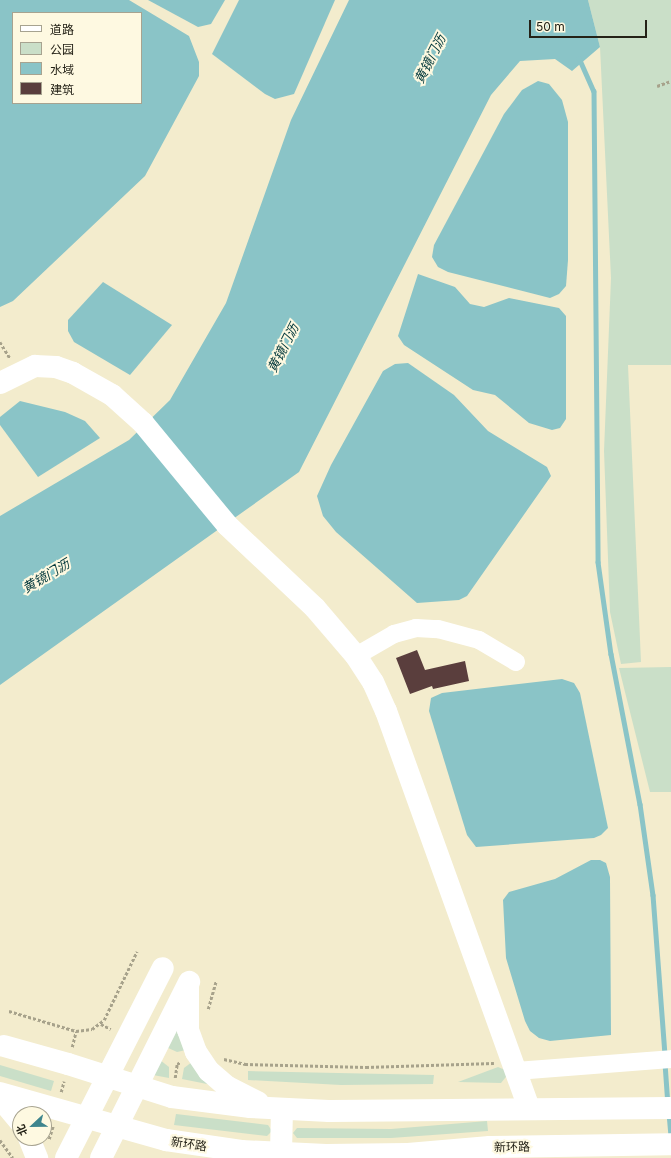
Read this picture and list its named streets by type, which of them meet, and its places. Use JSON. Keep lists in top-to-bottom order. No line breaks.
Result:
{"streets":{"street":["新环路"]},"water":["黄镜门沥"],"legend":["道路","公园","水域","建筑"],"scale_bar":"50 m","north":"left"}
